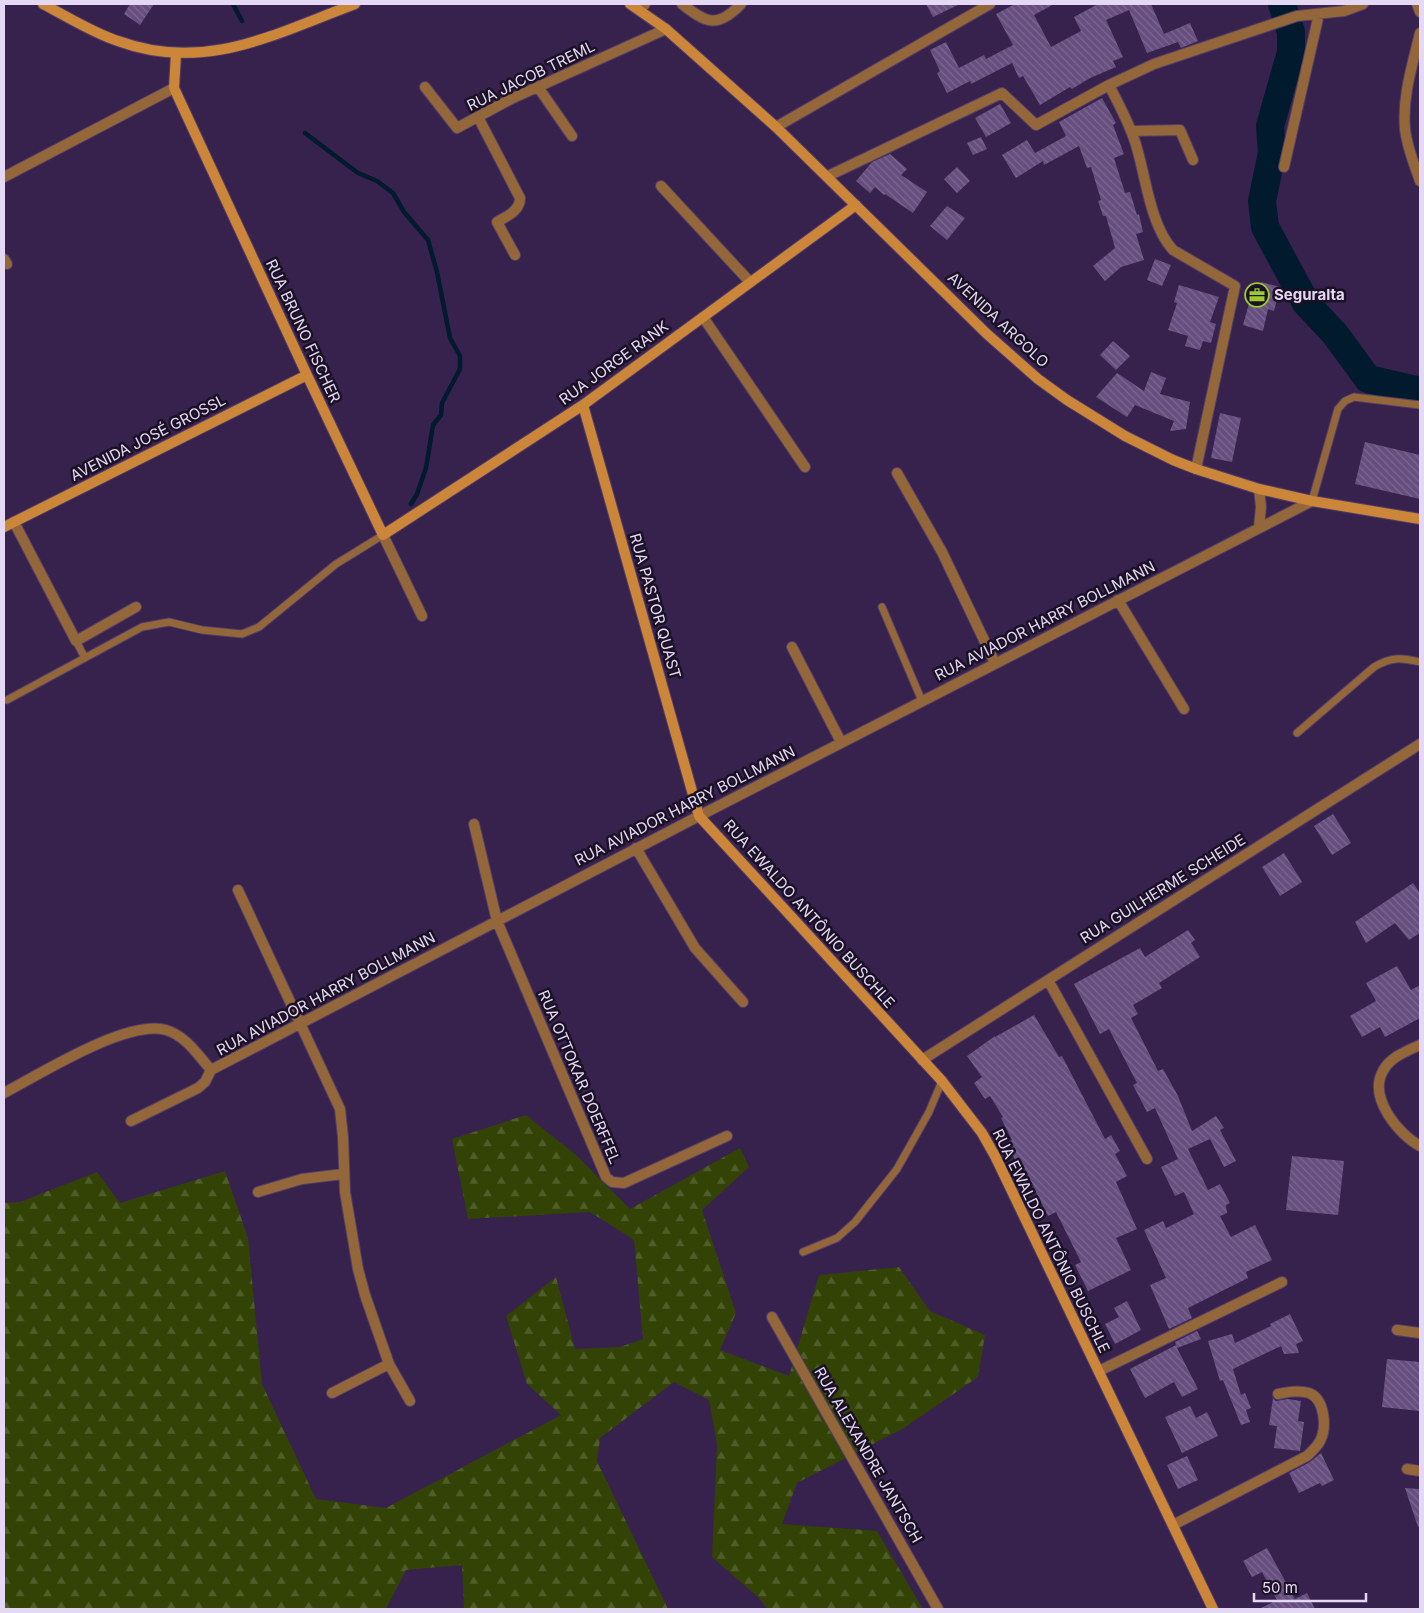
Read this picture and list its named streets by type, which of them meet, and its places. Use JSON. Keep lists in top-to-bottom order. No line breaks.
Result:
{"streets":{"street":["RUA JACOB TREML","AVENIDA ARGOLO","RUA BRUNO FISCHER","RUA JORGE RANK","AVENIDA JOSÉ GROSSL","RUA PASTOR QUAST","RUA AVIADOR HARRY BOLLMANN","RUA GUILHERME SCHEIDE","RUA EWALDO ANTÔNIO BUSCHLE","RUA OTTOKAR DOERFFEL","RUA ALEXANDRE JANTSCH"]},"crossings":[["RUA JACOB TREML","AVENIDA ARGOLO"],["AVENIDA ARGOLO","RUA JORGE RANK"],["AVENIDA ARGOLO","RUA AVIADOR HARRY BOLLMANN"],["RUA BRUNO FISCHER","RUA JORGE RANK"],["RUA BRUNO FISCHER","AVENIDA JOSÉ GROSSL"],["RUA JORGE RANK","RUA PASTOR QUAST"],["RUA PASTOR QUAST","RUA AVIADOR HARRY BOLLMANN"],["RUA PASTOR QUAST","RUA EWALDO ANTÔNIO BUSCHLE"],["RUA AVIADOR HARRY BOLLMANN","RUA EWALDO ANTÔNIO BUSCHLE"],["RUA AVIADOR HARRY BOLLMANN","RUA OTTOKAR DOERFFEL"],["RUA GUILHERME SCHEIDE","RUA EWALDO ANTÔNIO BUSCHLE"]],"places":{"office":["Seguralta"]},"scale_bar":"50 m"}
